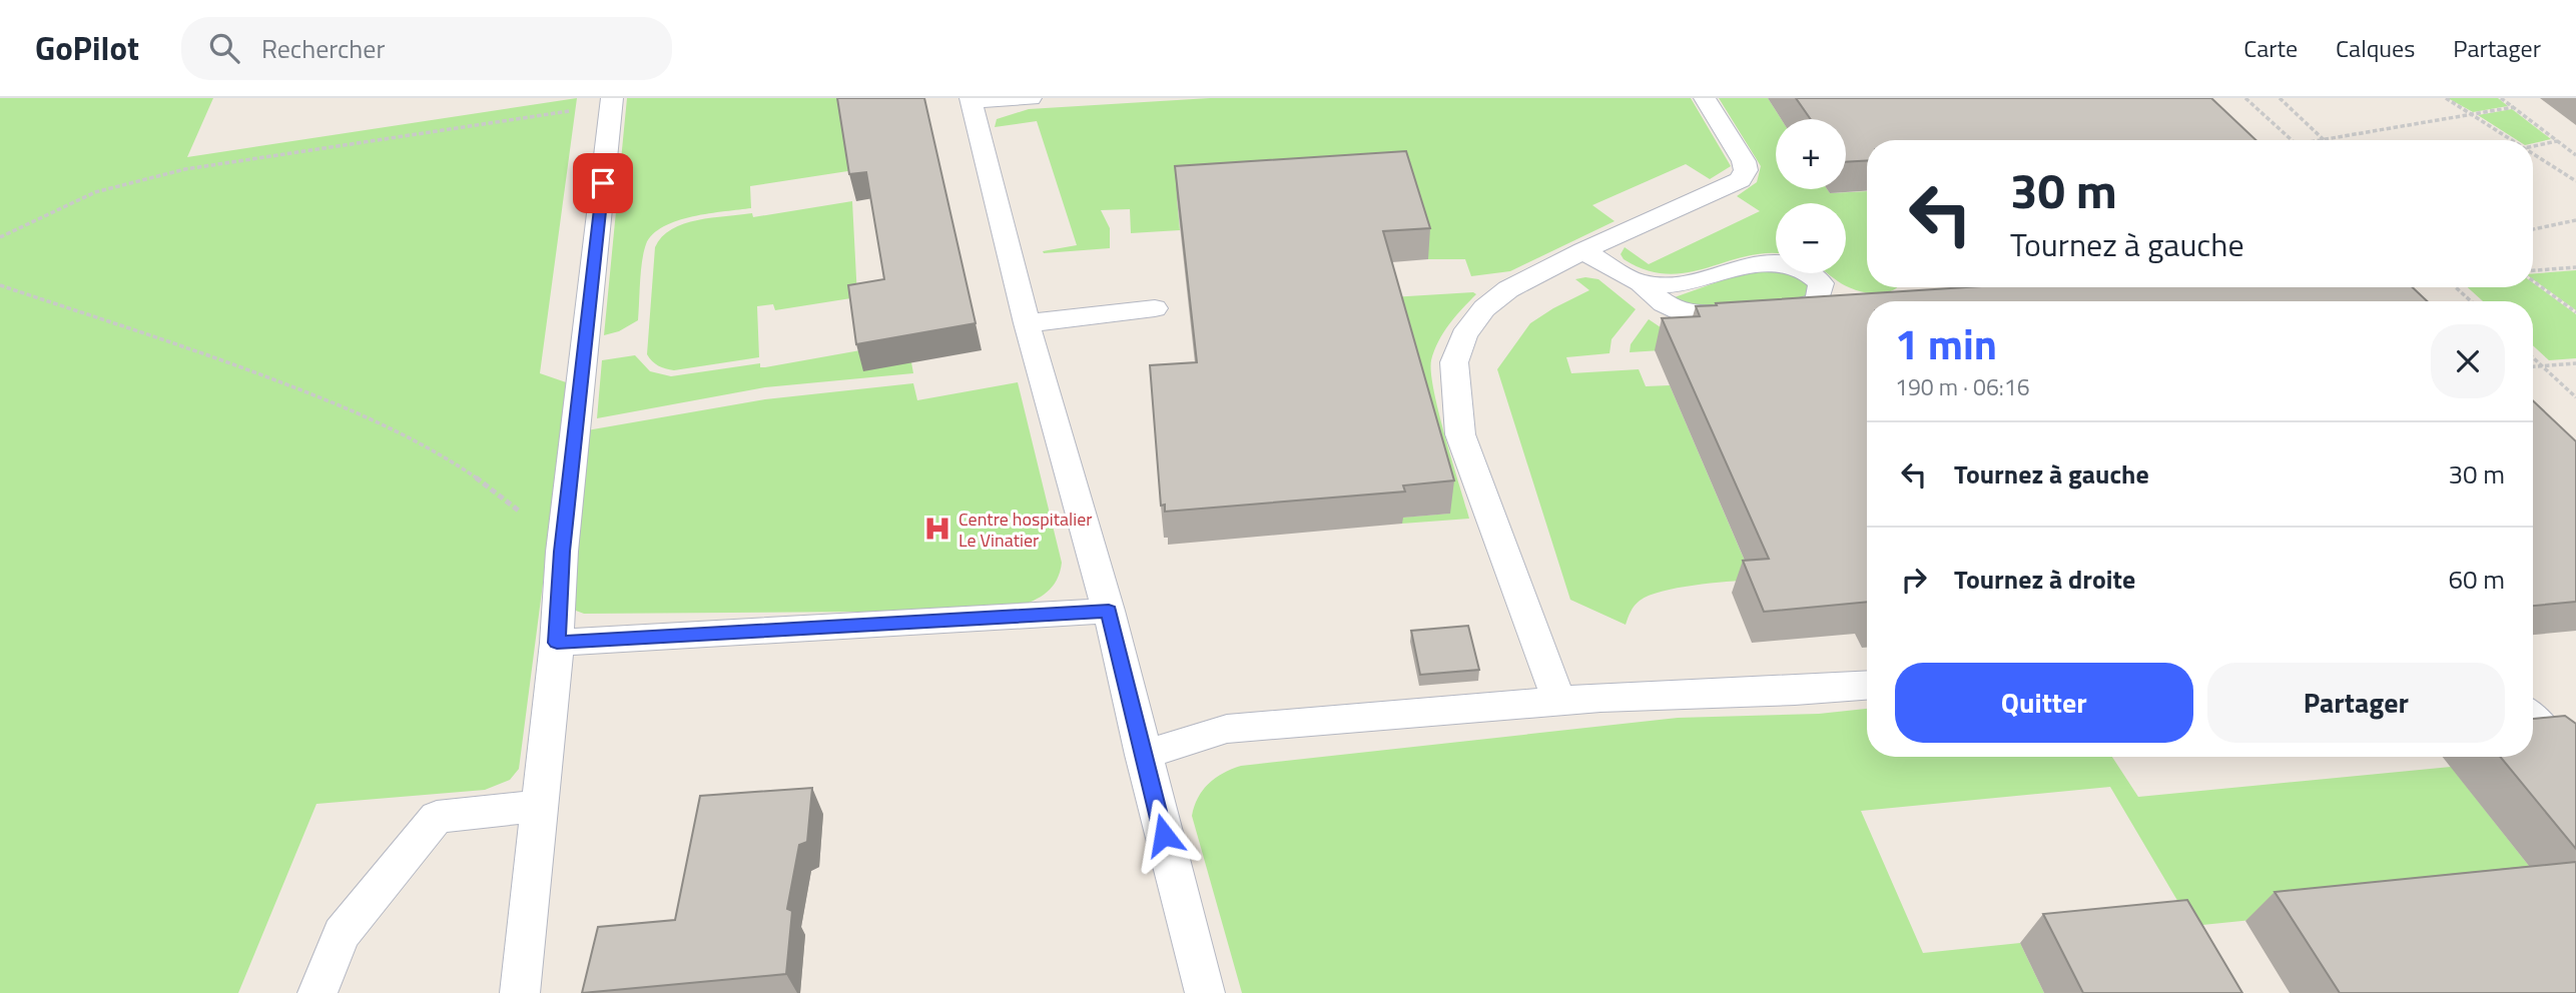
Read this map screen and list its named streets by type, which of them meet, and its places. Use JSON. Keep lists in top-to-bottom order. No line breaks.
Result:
{"places":{"hospital":["Centre hospitalier Le Vinatier"]},"page":{"header":"GoPilot","search":"Rechercher","nav":["Carte","Calques","Partager"],"map_buttons":["+","−"],"turn":["30 m","Tournez à gauche"],"heading":["1 min","190 m · 06:16"],"list":[{"name":"Tournez à gauche","value":"30 m"},{"name":"Tournez à droite","value":"60 m"}],"buttons":["Quitter","Partager"]}}
